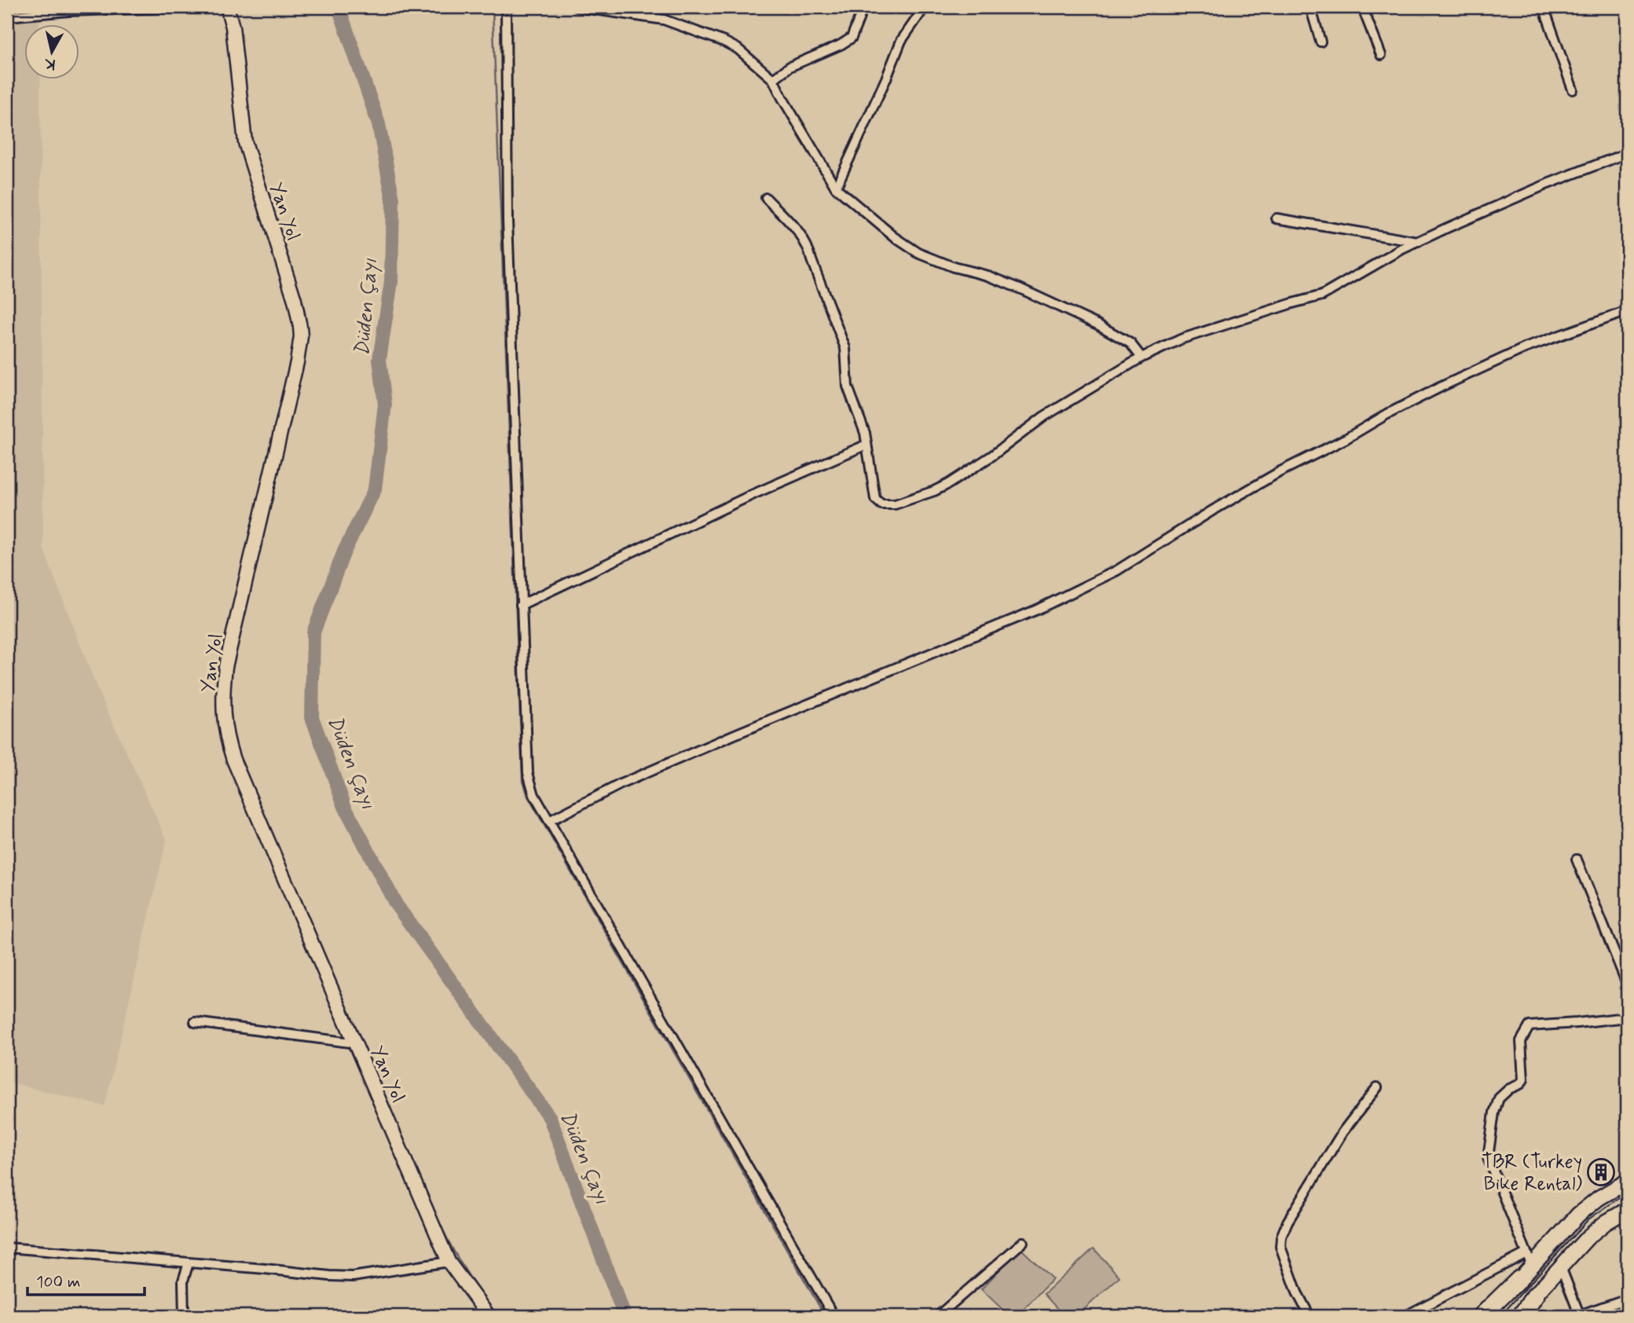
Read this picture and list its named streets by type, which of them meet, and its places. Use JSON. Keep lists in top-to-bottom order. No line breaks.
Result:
{"streets":{"street":["Yan Yol"]},"water":["Düden Çayı"],"places":{"building":["TBR (Turkey Bike Rental)"]},"scale_bar":"100 m","north":"bottom"}
